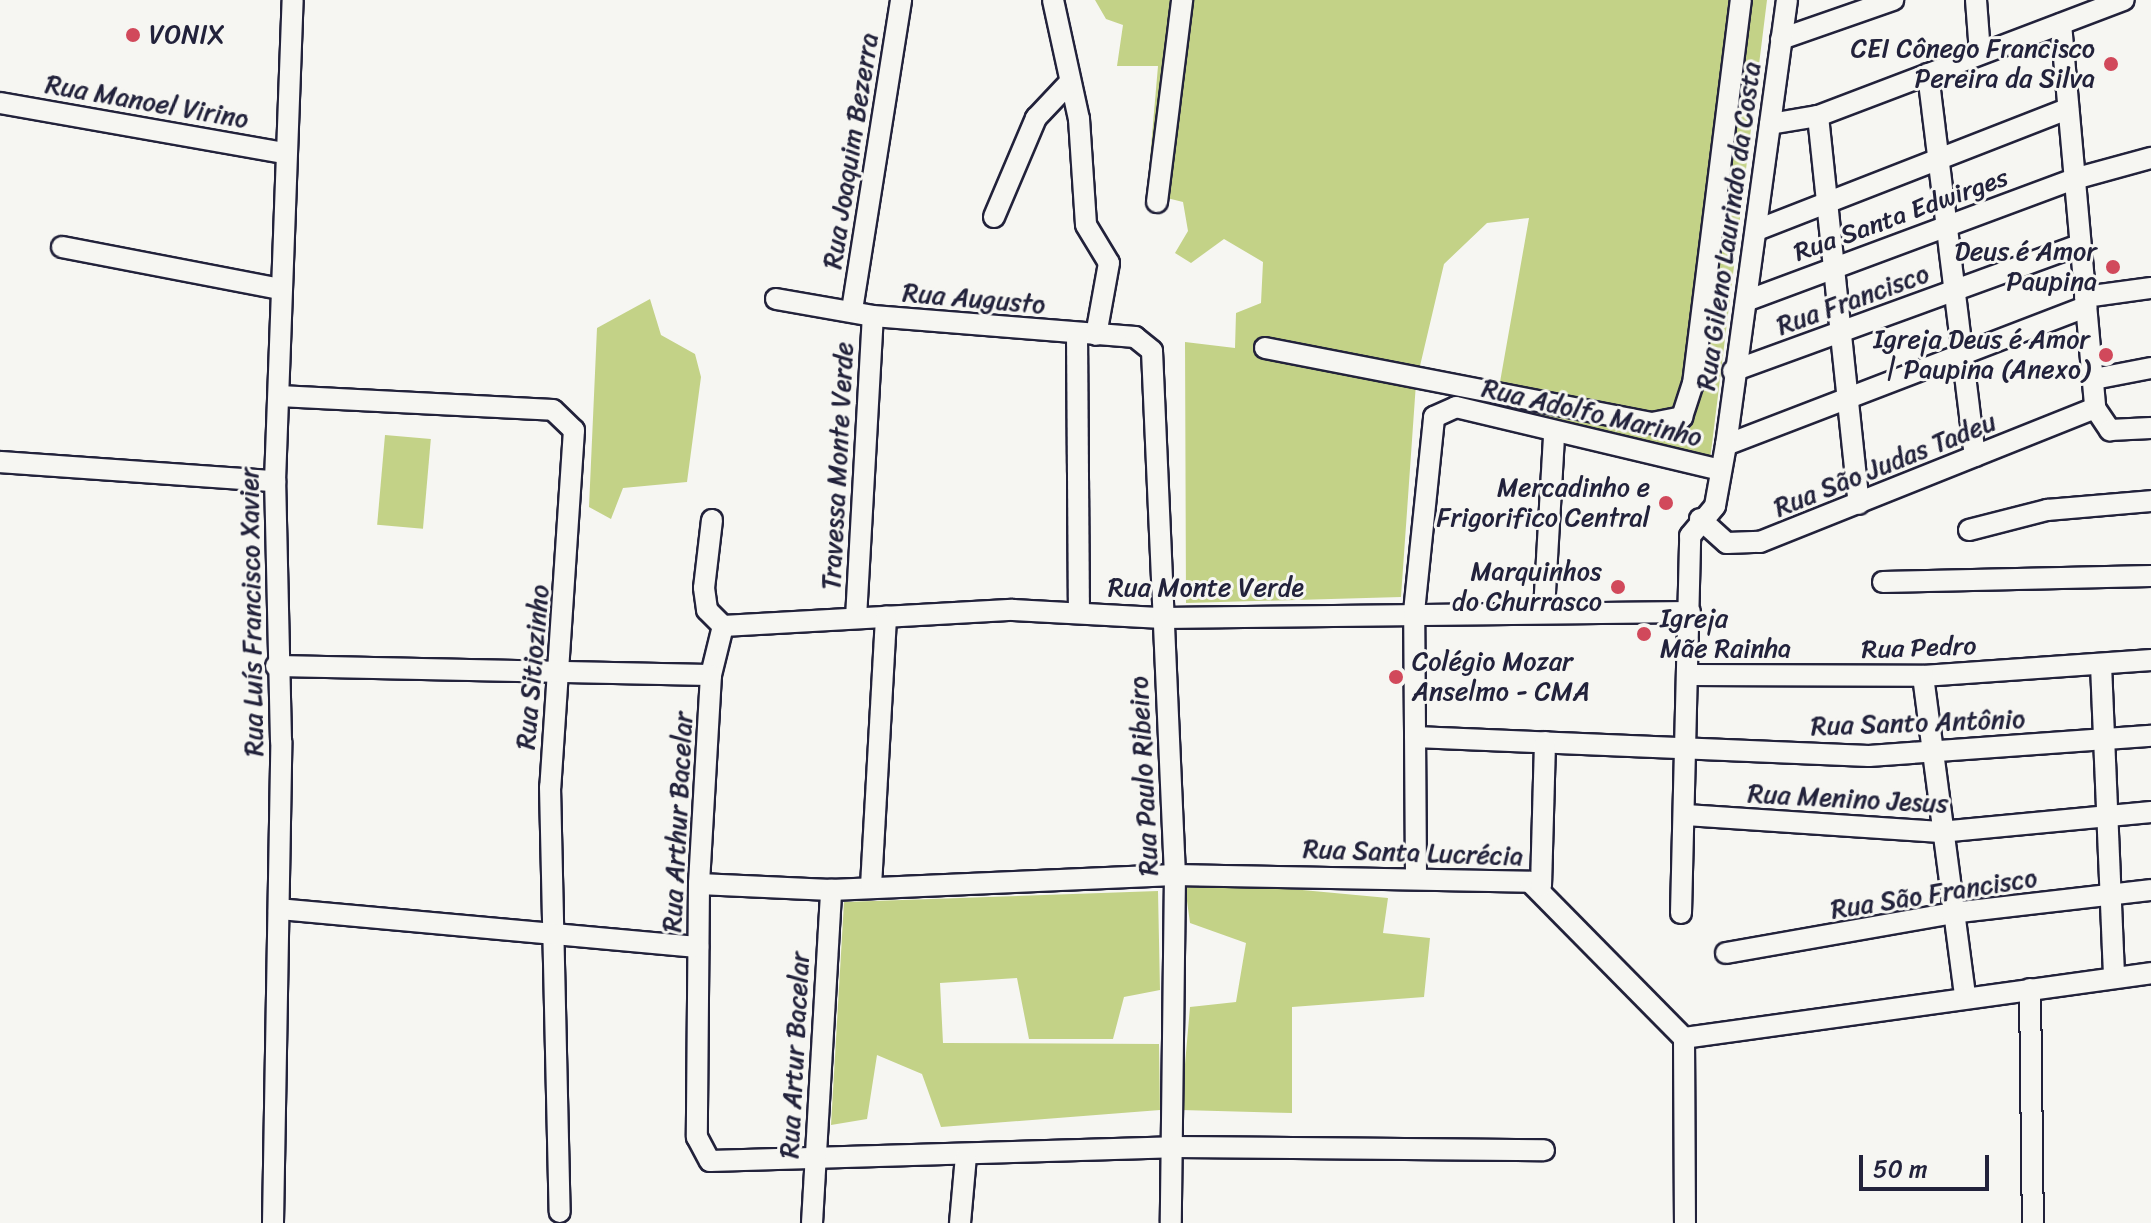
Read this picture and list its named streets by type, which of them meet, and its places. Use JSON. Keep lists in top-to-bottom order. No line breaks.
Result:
{"streets":{"street":["Rua Manoel Virino","Rua Joaquim Bezerra","Rua Santa Edwirges","Rua Gileno Laurindo da Costa","Rua Augusto","Rua Francisco","Rua Adolfo Marinho","Rua São Judas Tadeu","Travessa Monte Verde","Rua Monte Verde","Rua Luís Francisco Xavier","Rua Pedro","Rua Sitiozinho","Rua Santo Antônio","Rua Paulo Ribeiro","Rua Menino Jesus","Rua Arthur Bacelar","Rua Santa Lucrécia","Rua São Francisco","Rua Artur Bacelar"]},"crossings":[["Rua Manoel Virino","Rua Luís Francisco Xavier"],["Rua Joaquim Bezerra","Rua Augusto"],["Rua Santa Edwirges","Rua Gileno Laurindo da Costa"],["Rua Gileno Laurindo da Costa","Rua Francisco"],["Rua Gileno Laurindo da Costa","Rua Adolfo Marinho"],["Rua Gileno Laurindo da Costa","Rua São Judas Tadeu"],["Rua Gileno Laurindo da Costa","Rua Monte Verde"],["Rua Gileno Laurindo da Costa","Rua Pedro"],["Rua Gileno Laurindo da Costa","Rua Santo Antônio"],["Rua Gileno Laurindo da Costa","Rua Menino Jesus"],["Rua Augusto","Travessa Monte Verde"],["Rua Augusto","Rua Paulo Ribeiro"],["Rua Adolfo Marinho","Rua Monte Verde"],["Rua Adolfo Marinho","Rua Santo Antônio"],["Rua Adolfo Marinho","Rua Santa Lucrécia"],["Travessa Monte Verde","Rua Monte Verde"],["Rua Monte Verde","Rua Paulo Ribeiro"],["Rua Monte Verde","Rua Arthur Bacelar"],["Rua Luís Francisco Xavier","Rua Sitiozinho"],["Rua Paulo Ribeiro","Rua Santa Lucrécia"],["Rua Arthur Bacelar","Rua Santa Lucrécia"],["Rua Arthur Bacelar","Rua Artur Bacelar"],["Rua Santa Lucrécia","Rua Artur Bacelar"]],"places":["VONIX","CEI Cônego Francisco Pereira da Silva","Deus é Amor Paupina","Igreja Deus é Amor | Paupina (Anexo)","Mercadinho e Frigorifico Central","Marquinhos do Churrasco","Igreja Mãe Rainha","Colégio Mozar Anselmo - CMA"],"scale_bar":"50 m"}
